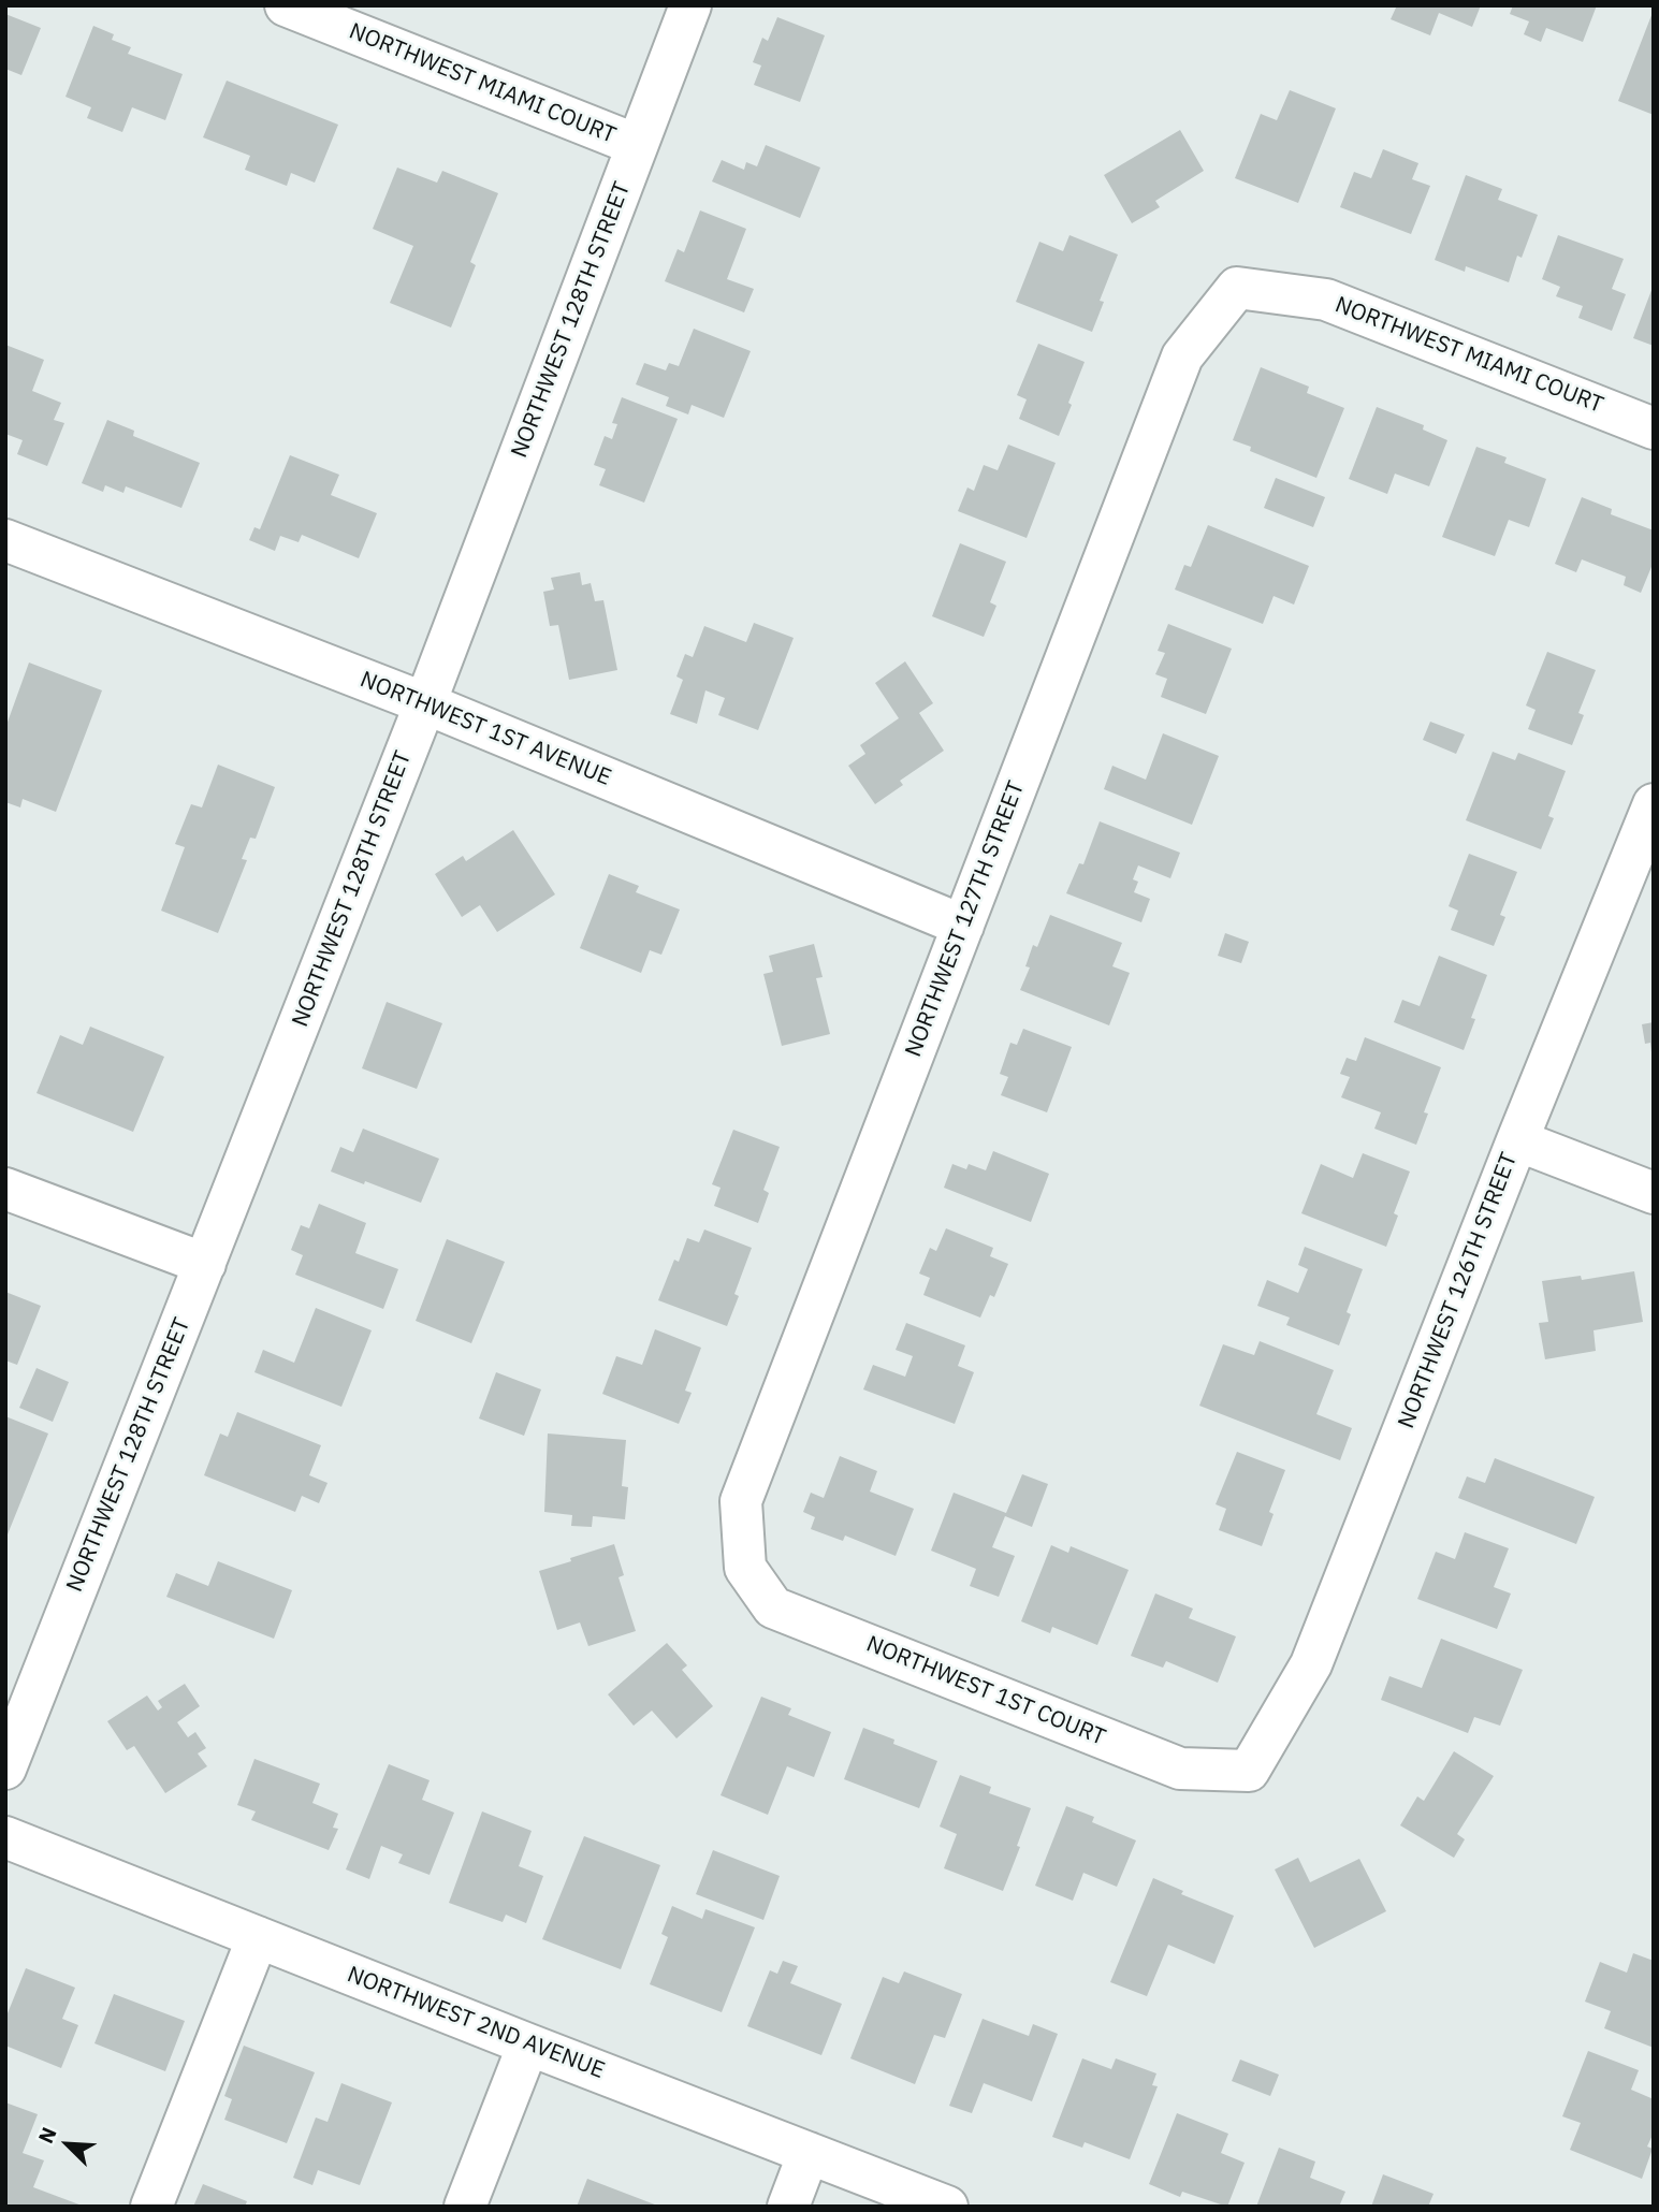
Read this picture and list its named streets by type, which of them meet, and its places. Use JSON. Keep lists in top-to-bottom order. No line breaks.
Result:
{"streets":{"street":["NORTHWEST MIAMI COURT","NORTHWEST 128TH STREET","NORTHWEST 1ST AVENUE","NORTHWEST 127TH STREET","NORTHWEST 126TH STREET","NORTHWEST 1ST COURT","NORTHWEST 2ND AVENUE"]},"crossings":[["NORTHWEST MIAMI COURT","NORTHWEST 128TH STREET"],["NORTHWEST MIAMI COURT","NORTHWEST 127TH STREET"],["NORTHWEST 128TH STREET","NORTHWEST 1ST AVENUE"],["NORTHWEST 1ST AVENUE","NORTHWEST 127TH STREET"],["NORTHWEST 127TH STREET","NORTHWEST 1ST COURT"],["NORTHWEST 126TH STREET","NORTHWEST 1ST COURT"]],"north":"top left"}
